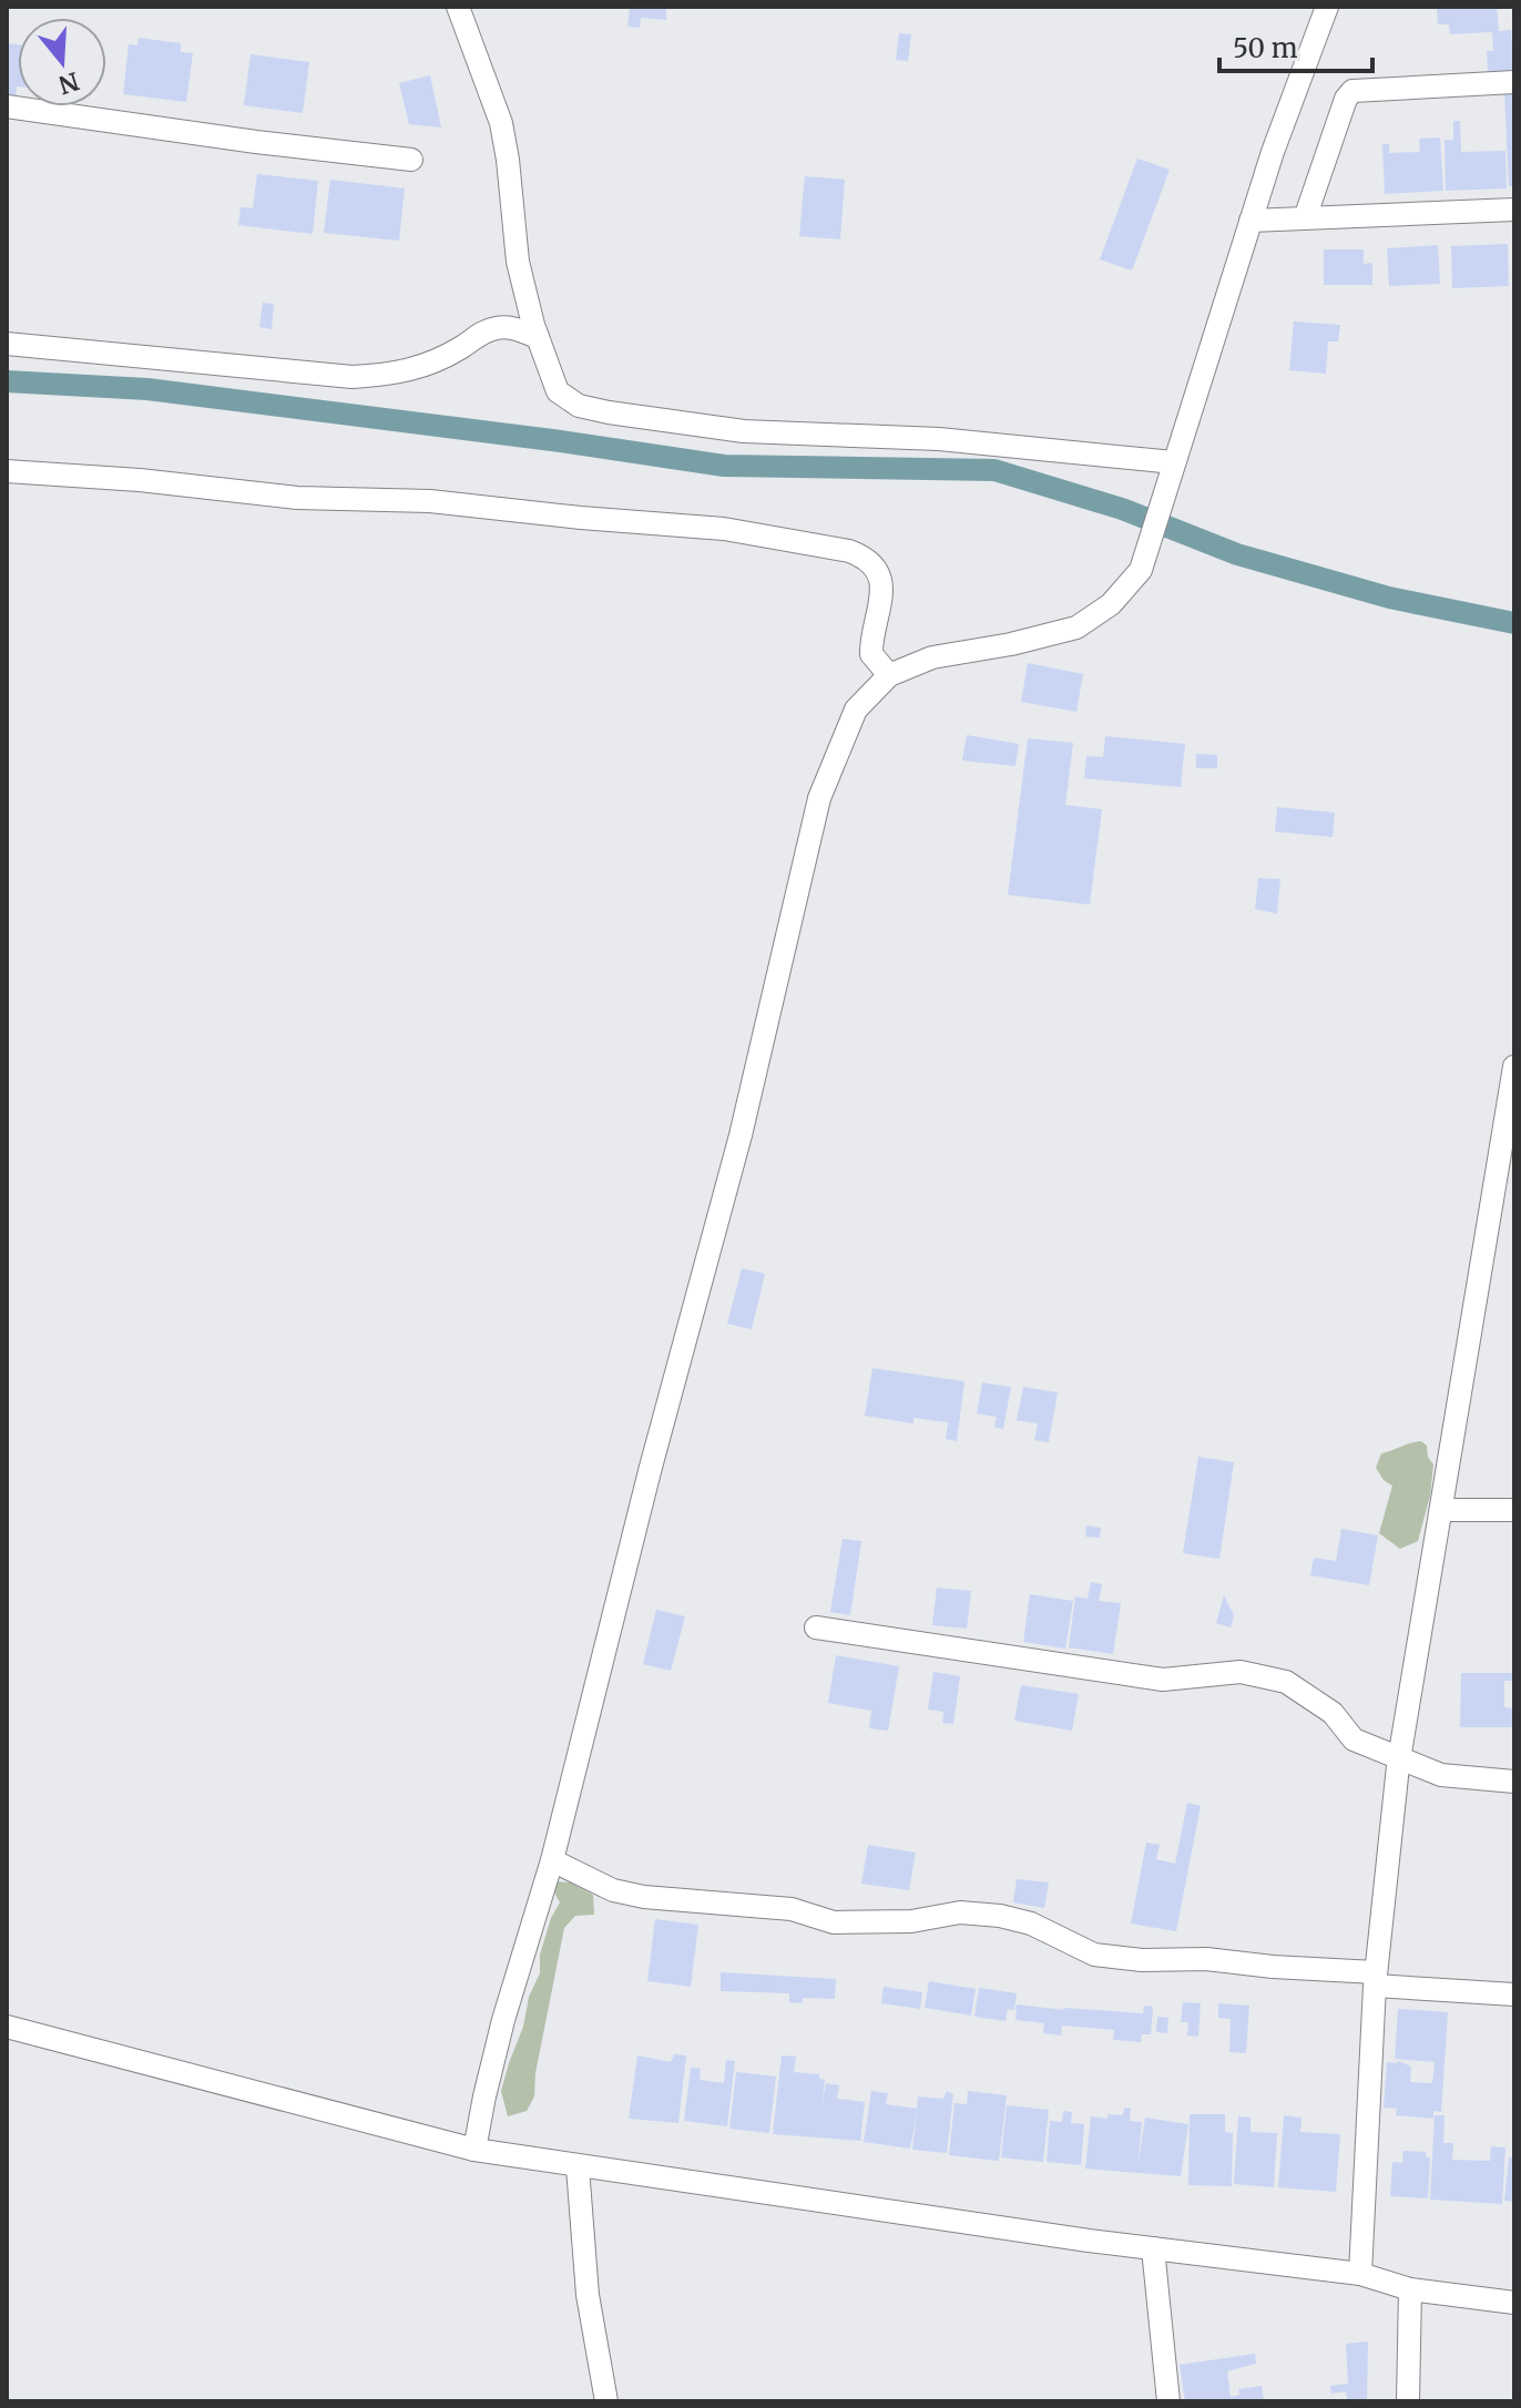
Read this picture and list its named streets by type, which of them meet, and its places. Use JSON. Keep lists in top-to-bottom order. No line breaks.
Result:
{"scale_bar":"50 m","north":"bottom"}
